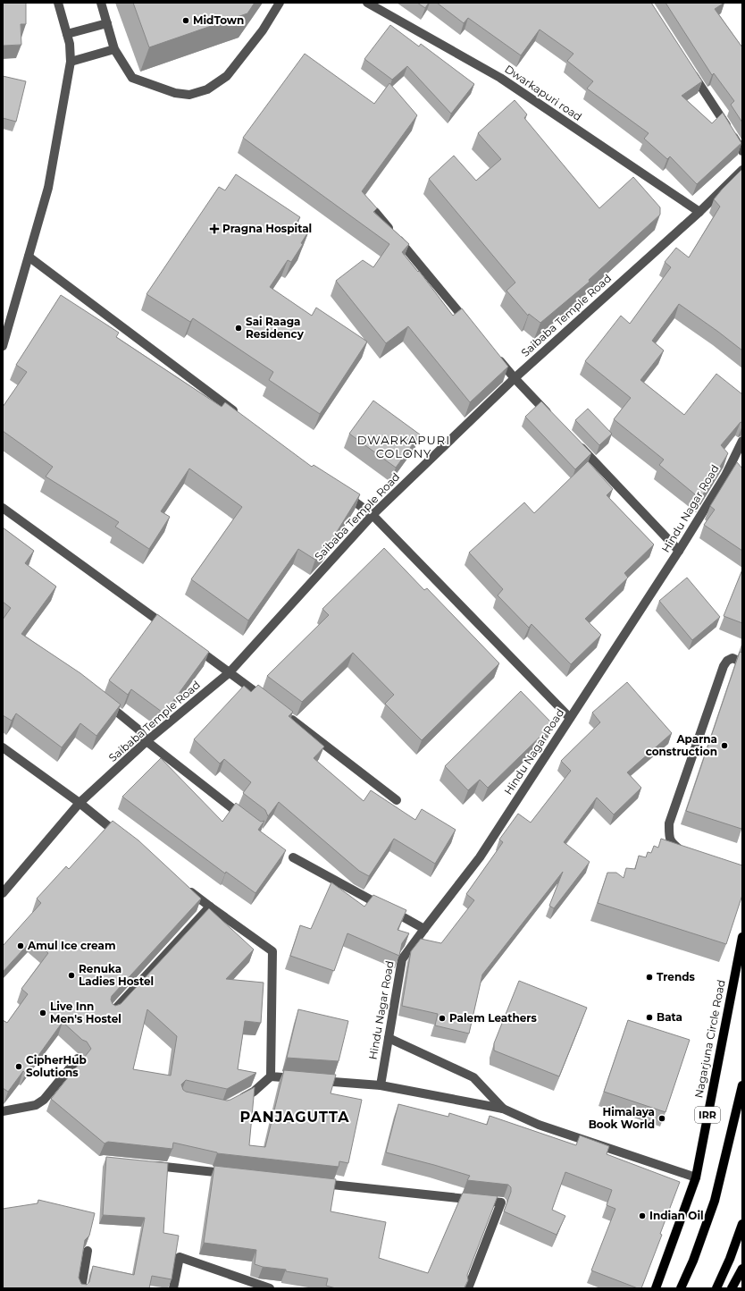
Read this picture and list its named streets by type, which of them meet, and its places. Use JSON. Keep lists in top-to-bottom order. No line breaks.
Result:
{"streets":{"main road":["Nagarjuna Circle Road","IRR"],"street":["Dwarkapuri road","Saibaba Temple Road","Hindu Nagar Road"]},"crossings":[["Dwarkapuri road","Saibaba Temple Road"]],"districts":["DWARKAPURI COLONY","PANJAGUTTA"],"places":{"other":["MidTown","Sai Raaga Residency","Aparna construction","Amul Ice cream","Renuka Ladies Hostel","Trends","Live Inn Men's Hostel","Bata","Palem Leathers","CipherHub Solutions","Himalaya Book World","Indian Oil"],"health":["Pragna Hospital"]}}
